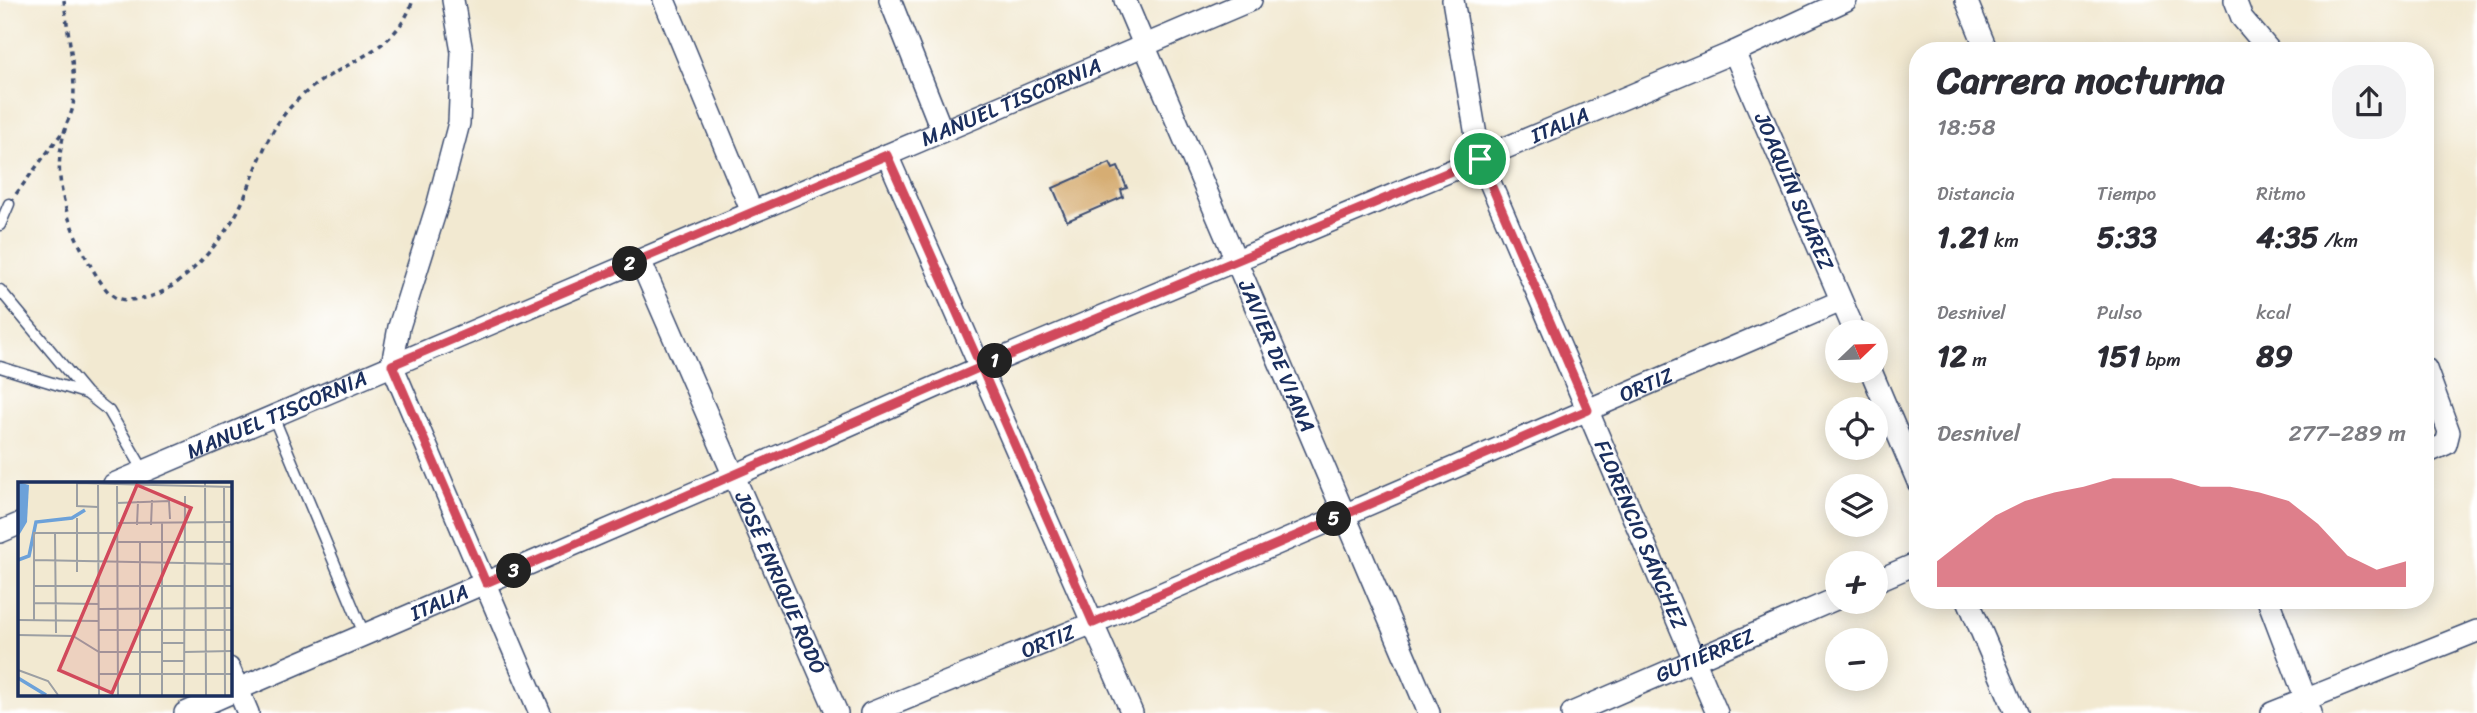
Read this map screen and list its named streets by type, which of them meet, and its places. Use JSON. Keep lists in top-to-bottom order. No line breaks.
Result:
{"streets":{"street":["MANUEL TISCORNIA","ITALIA","JOAQUÍN SUÁREZ","JAVIER DE VIANA","ORTIZ","FLORENCIO SÁNCHEZ","JOSÉ ENRIQUE RODÓ","GUTIÉRREZ"]},"crossings":[["MANUEL TISCORNIA","JAVIER DE VIANA"],["MANUEL TISCORNIA","JOSÉ ENRIQUE RODÓ"],["ITALIA","JOAQUÍN SUÁREZ"],["ITALIA","JAVIER DE VIANA"],["ITALIA","FLORENCIO SÁNCHEZ"],["ITALIA","JOSÉ ENRIQUE RODÓ"],["JOAQUÍN SUÁREZ","ORTIZ"],["JAVIER DE VIANA","ORTIZ"],["ORTIZ","FLORENCIO SÁNCHEZ"],["FLORENCIO SÁNCHEZ","GUTIÉRREZ"]],"north":"top right","page":{"heading":["Carrera nocturna","18:58"],"stats":[["Distancia","1.21 km"],["Tiempo","5:33"],["Ritmo","4:35 /km"],["Desnivel","12 m"],["Pulso","151 bpm"],["kcal","89"]],"pins":["2","1","5","3"],"map_buttons":["+","−"],"chart":["Desnivel","277–289 m"]}}
